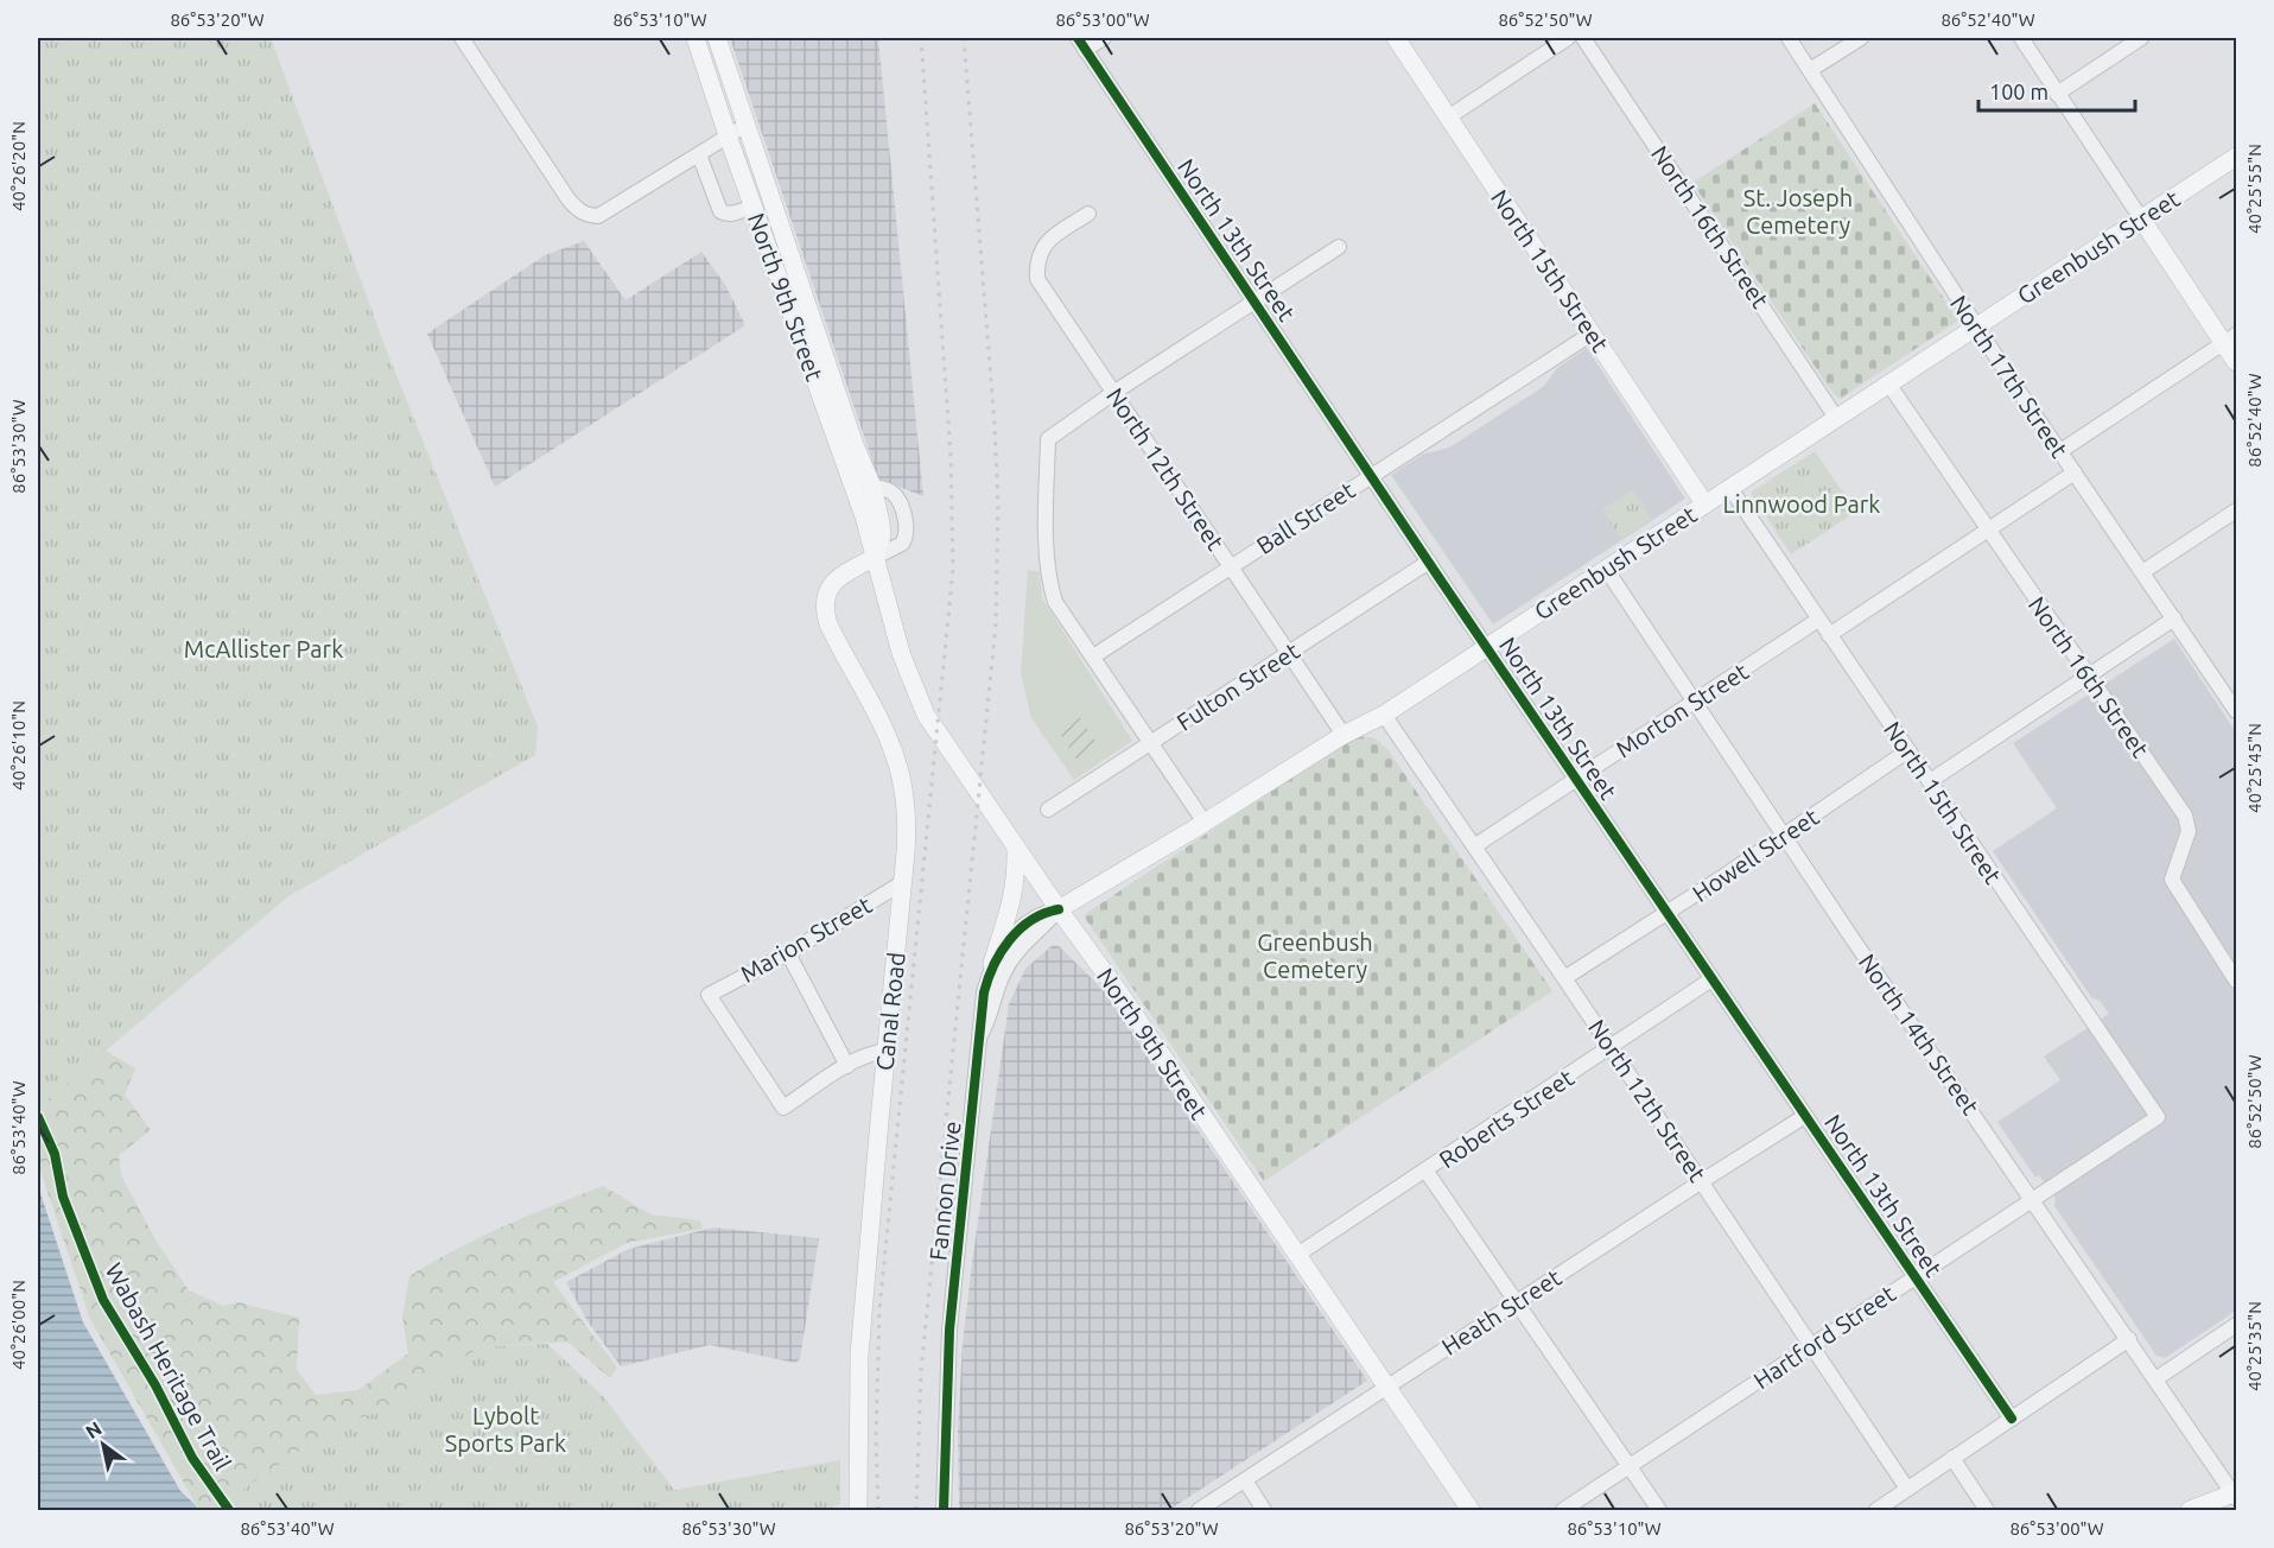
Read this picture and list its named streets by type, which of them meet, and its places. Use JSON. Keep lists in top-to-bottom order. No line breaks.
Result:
{"streets":{"main road":["Greenbush Street","North 15th Street","North 9th Street","Canal Road"],"street":["North 16th Street","North 13th Street","North 17th Street","North 12th Street","Ball Street","Fulton Street","Morton Street","Howell Street","Marion Street","North 14th Street","Roberts Street","Fannon Drive","Heath Street","Hartford Street"],"cycle path":["Wabash Heritage Trail"]},"crossings":[["North 16th Street","Greenbush Street"],["North 13th Street","Greenbush Street"],["North 13th Street","Ball Street"],["North 13th Street","Fulton Street"],["North 13th Street","Morton Street"],["North 13th Street","Howell Street"],["North 13th Street","Roberts Street"],["North 13th Street","Heath Street"],["North 13th Street","Hartford Street"],["Greenbush Street","North 15th Street"],["Greenbush Street","North 9th Street"],["Greenbush Street","North 17th Street"],["Greenbush Street","North 12th Street"],["Greenbush Street","North 14th Street"],["Greenbush Street","Fannon Drive"],["North 15th Street","Ball Street"],["North 15th Street","Morton Street"],["North 15th Street","Howell Street"],["North 15th Street","Hartford Street"],["North 9th Street","Canal Road"],["North 9th Street","Roberts Street"],["North 9th Street","Fannon Drive"],["North 9th Street","Heath Street"],["North 12th Street","Ball Street"],["North 12th Street","Fulton Street"],["North 12th Street","Morton Street"],["North 12th Street","Howell Street"],["North 12th Street","Roberts Street"],["North 12th Street","Heath Street"],["North 12th Street","Hartford Street"],["Morton Street","North 14th Street"],["Howell Street","North 14th Street"],["Marion Street","Canal Road"],["North 14th Street","Hartford Street"]],"parks":["St. Joseph Cemetery","Linnwood Park","McAllister Park","Greenbush Cemetery","Lybolt Sports Park"],"scale_bar":"100 m","north":"top left","coordinates":["86°53'20\"W","86°53'10\"W","86°53'00\"W","86°52'50\"W","86°52'40\"W","40°26'20\"N","40°25'55\"N","86°53'30\"W","40°26'10\"N","40°25'45\"N","86°53'40\"W","40°26'00\"N","40°25'35\"N"]}
